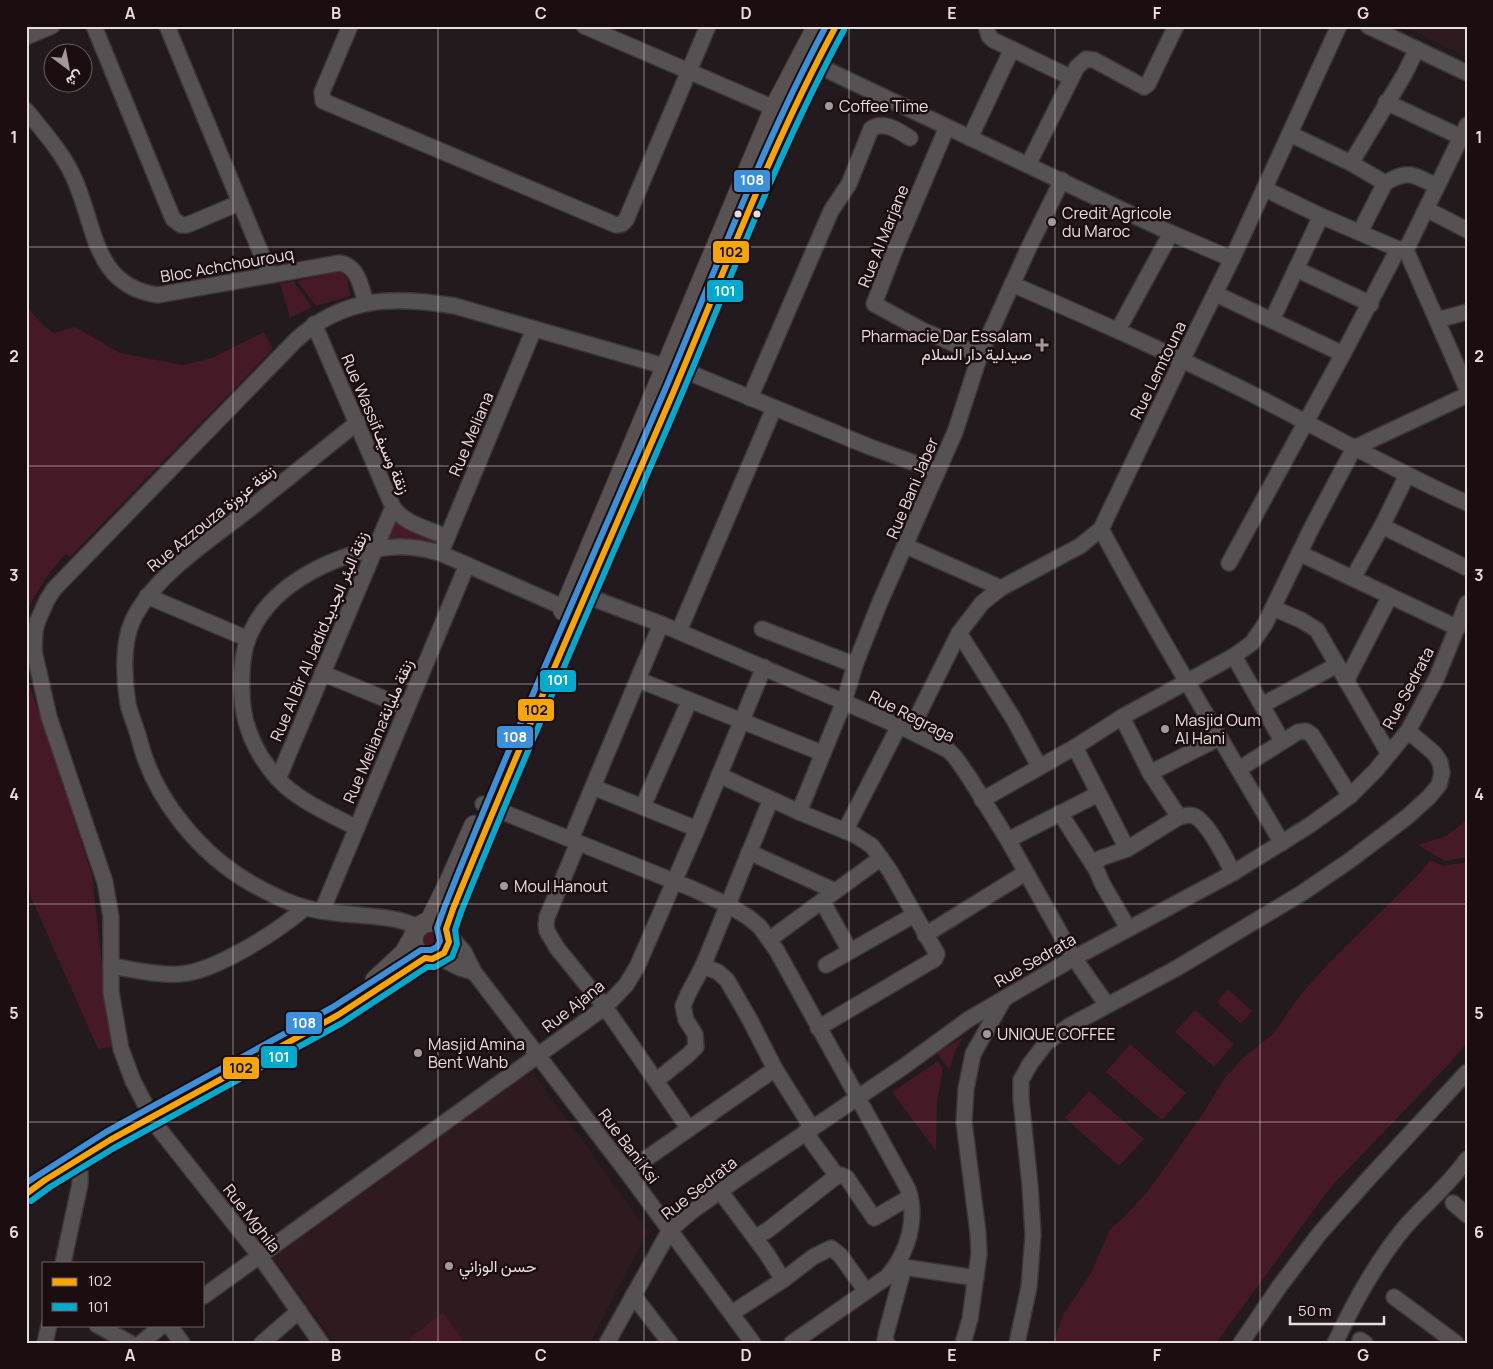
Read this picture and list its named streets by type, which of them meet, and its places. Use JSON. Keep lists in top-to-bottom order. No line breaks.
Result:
{"streets":{"street":["Rue Al Marjane","Bloc Achchourouq","Rue Lemtouna","Rue Wassifزنقة وسيف","Rue Meliana","Rue Bani Jaber","Rue Azzouza زنقة عزوزة","Rue Al Bir Al Jadidزنقة البئر الجديد","Rue Sedrata","Rue Regraga","Rue Melianaزنقة مليانة","Rue Ajana","Rue Bani Ksi","Rue Mghila"]},"crossings":[["Rue Al Marjane","Rue Bani Jaber"],["Bloc Achchourouq","Rue Mghila"],["Rue Lemtouna","Rue Regraga"],["Rue Wassifزنقة وسيف","Rue Meliana"],["Rue Wassifزنقة وسيف","Rue Azzouza زنقة عزوزة"],["Rue Wassifزنقة وسيف","Rue Al Bir Al Jadidزنقة البئر الجديد"],["Rue Wassifزنقة وسيف","Rue Mghila"],["Rue Meliana","Rue Mghila"],["Rue Bani Jaber","Rue Regraga"],["Rue Bani Jaber","Rue Mghila"],["Rue Azzouza زنقة عزوزة","Rue Melianaزنقة مليانة"],["Rue Azzouza زنقة عزوزة","Rue Bani Ksi"],["Rue Sedrata","Rue Regraga"],["Rue Sedrata","Rue Bani Ksi"],["Rue Regraga","Rue Ajana"],["Rue Ajana","Rue Bani Ksi"],["Rue Ajana","Rue Mghila"]],"places":{"other":["Coffee Time","Credit Agricole du Maroc","Masjid Oum Al Hani","Moul Hanout","UNIQUE COFFEE","Masjid Amina Bent Wahb","حسن الوزاني"],"health":["Pharmacie Dar Essalam صيدلية دار السلام"]},"lines":["transit line 102","transit line 108","transit line 101"],"legend":["102","101"],"scale_bar":"50 m","north":"bottom right","grid":{"columns":["A","B","C","D","E","F","G"],"rows":["1","2","3","4","5","6"]}}
